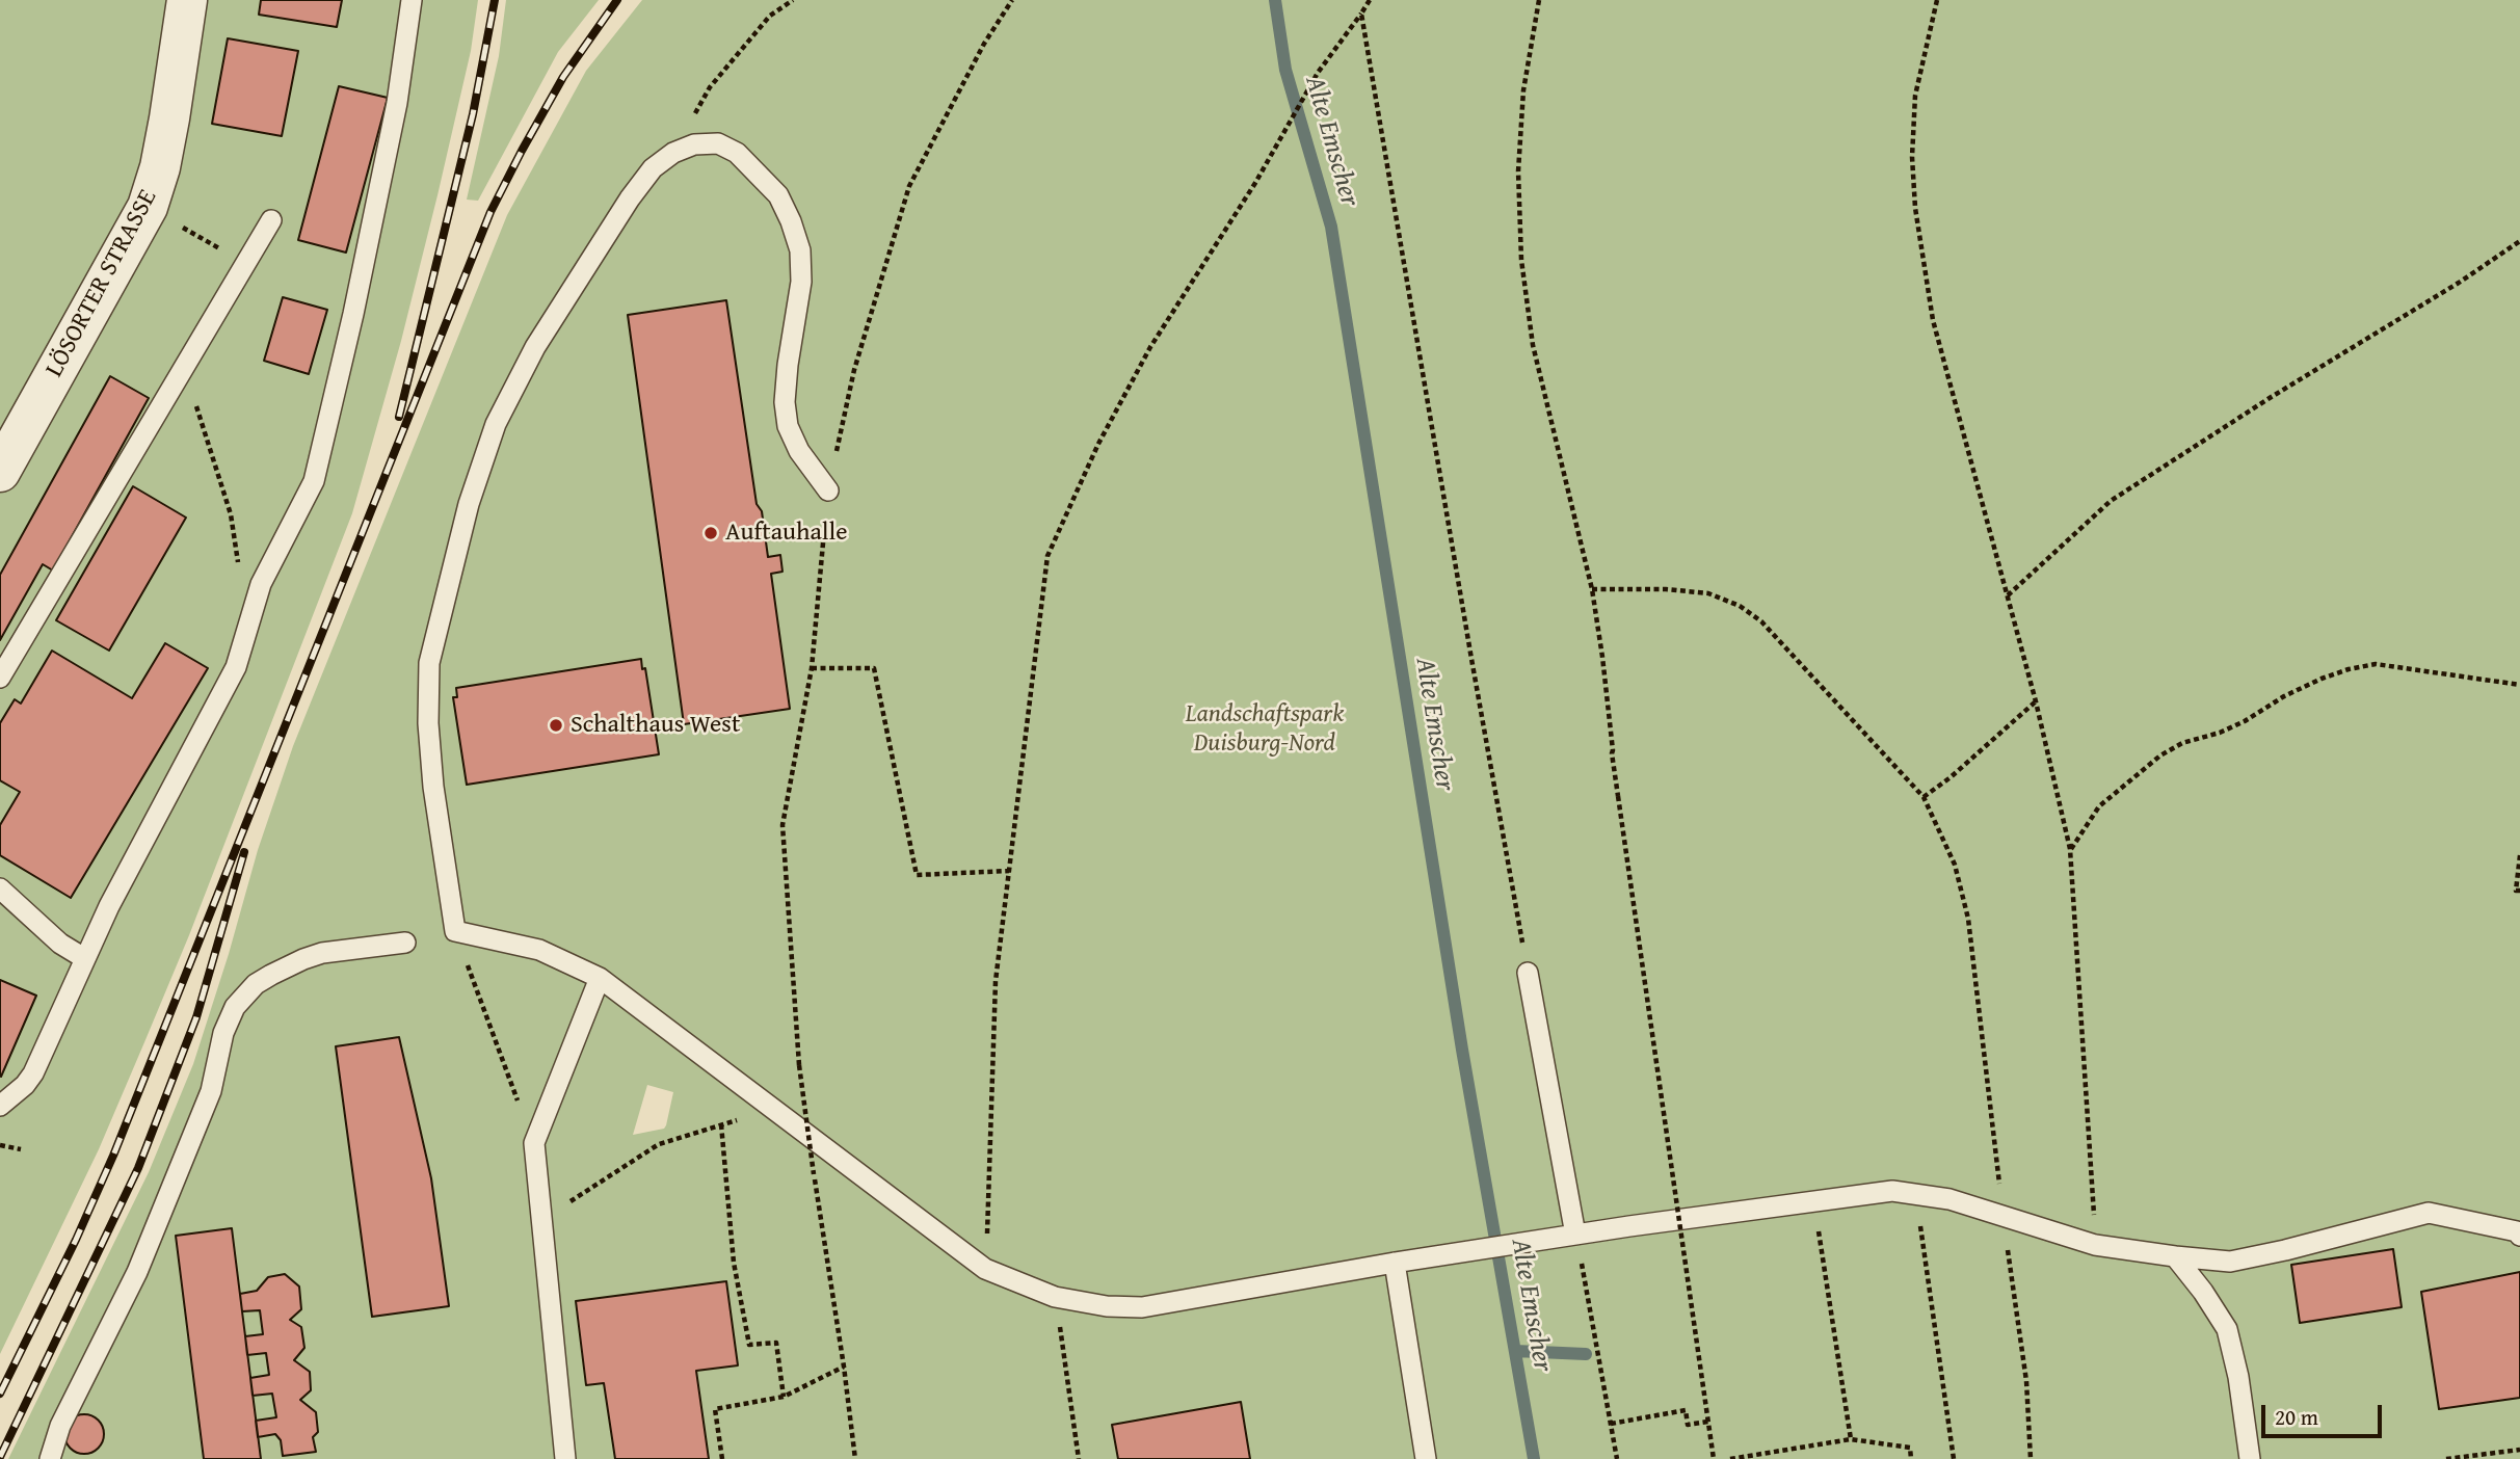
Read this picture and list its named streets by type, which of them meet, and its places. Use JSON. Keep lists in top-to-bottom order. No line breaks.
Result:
{"streets":{"street":["LÖSORTER STRASSE"]},"water":["Alte Emscher"],"parks":["Landschaftspark Duisburg-Nord"],"places":["Auftauhalle","Schalthaus West"],"scale_bar":"20 m"}
